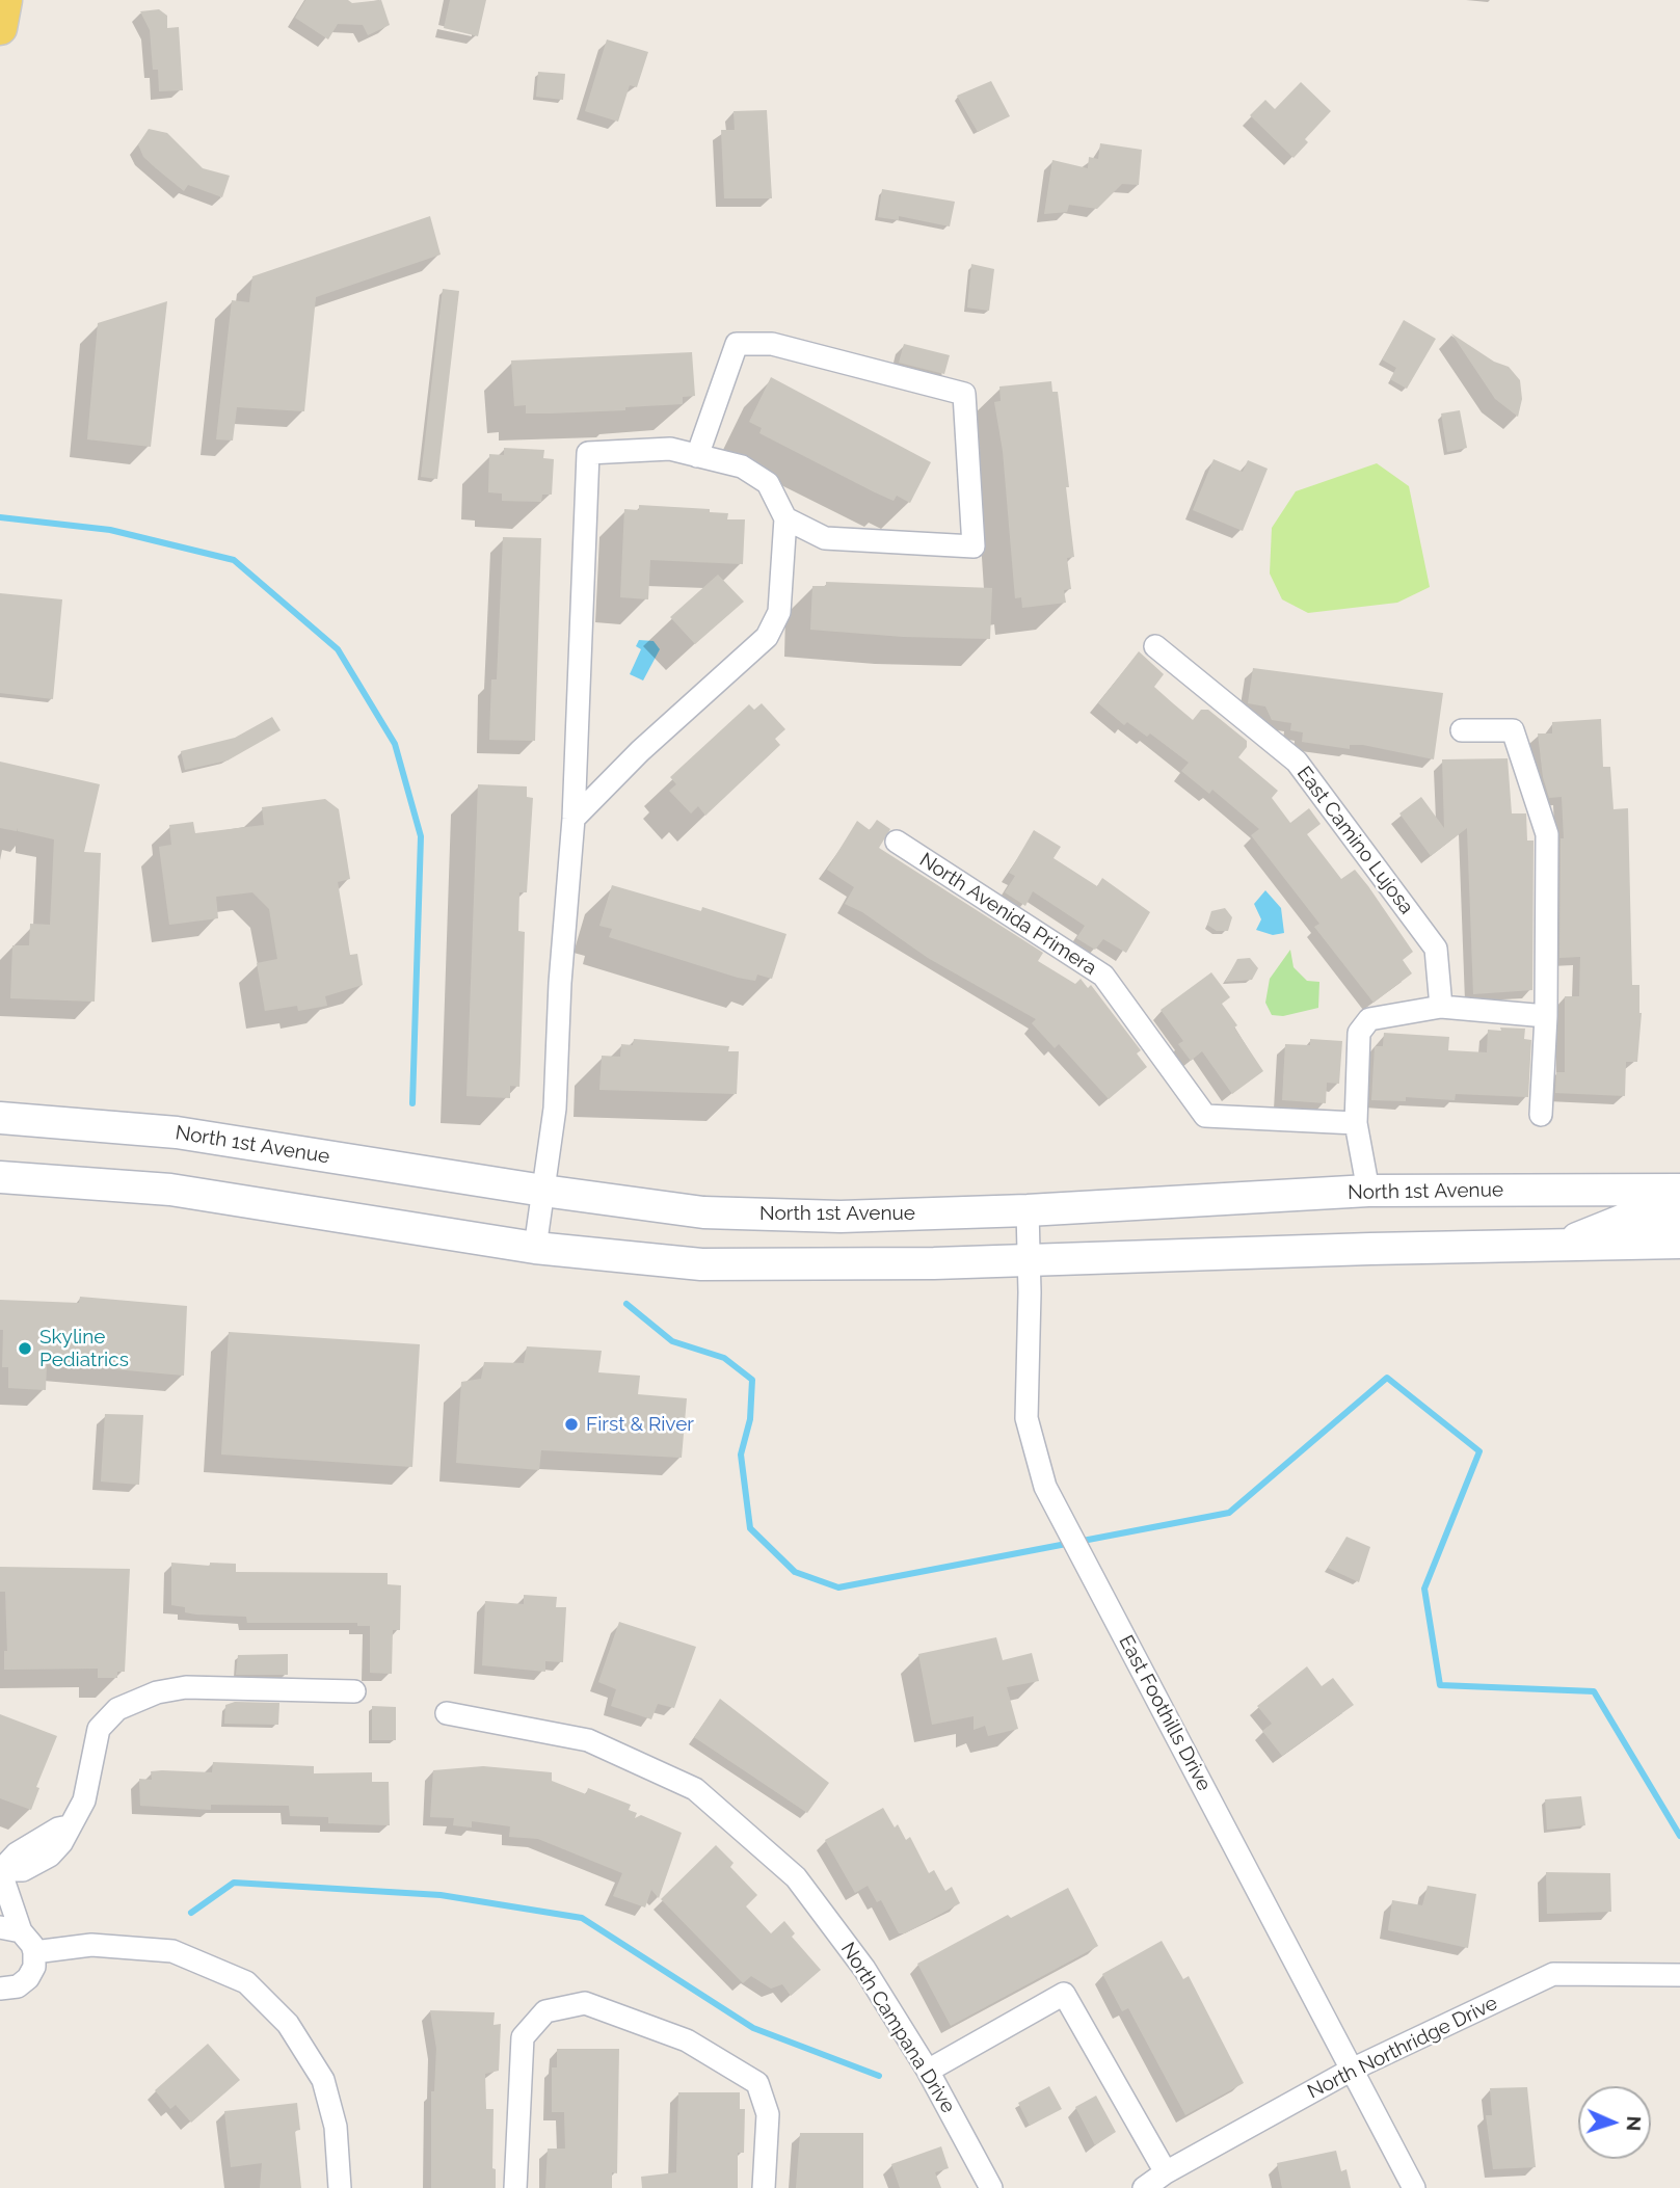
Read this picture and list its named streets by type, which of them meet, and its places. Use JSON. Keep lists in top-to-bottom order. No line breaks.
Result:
{"streets":{"main road":["North 1st Avenue"],"street":["East Camino Lujosa","North Avenida Primera","East Foothills Drive","North Campana Drive","North Northridge Drive"]},"crossings":[["North 1st Avenue","East Foothills Drive"],["East Foothills Drive","North Northridge Drive"]],"places":["Skyline Pediatrics","First & River"],"north":"right"}
